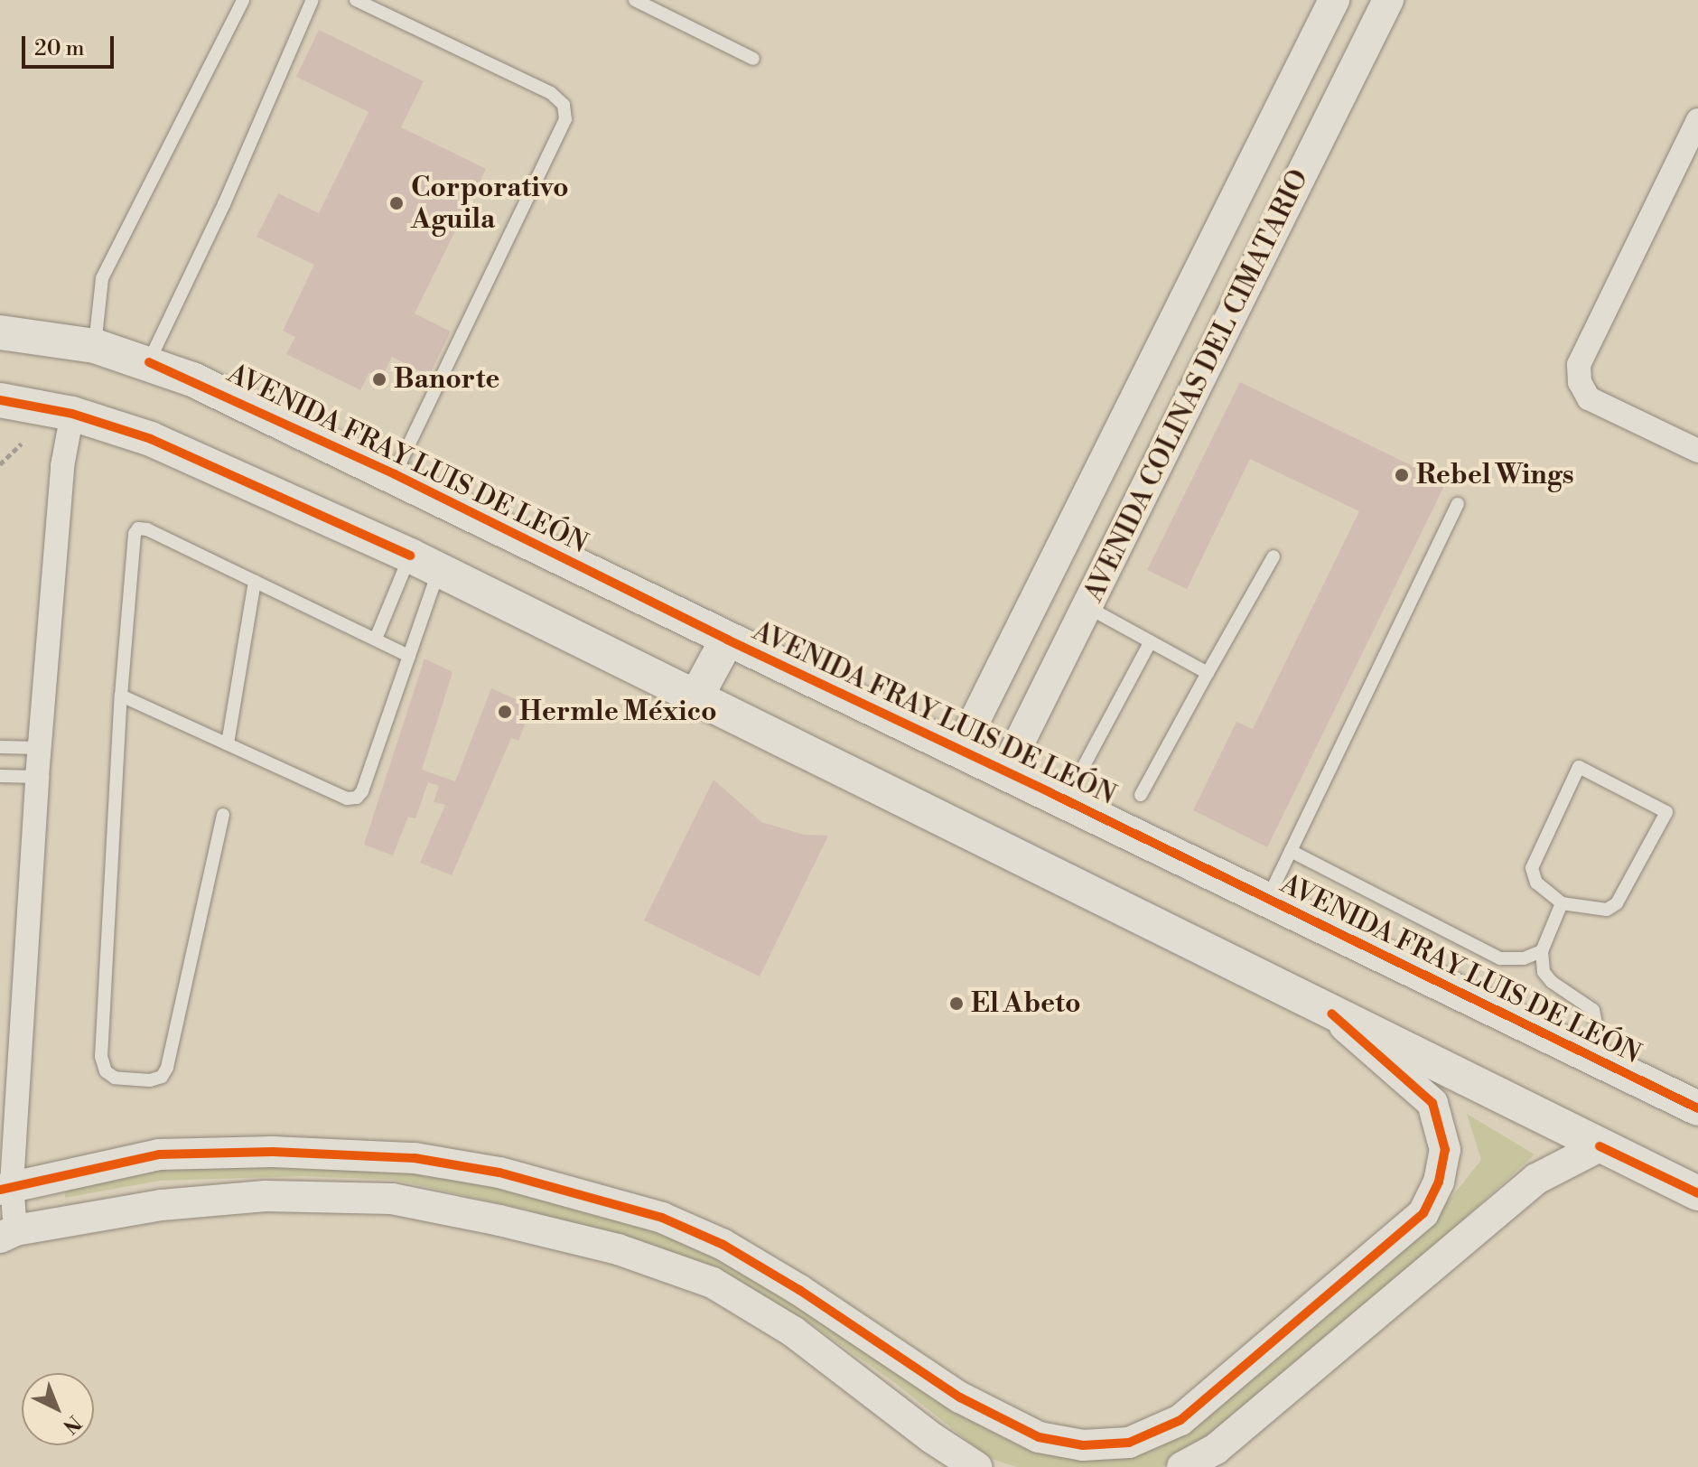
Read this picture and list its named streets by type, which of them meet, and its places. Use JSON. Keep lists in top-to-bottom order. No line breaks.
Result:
{"streets":{"main road":["AVENIDA FRAY LUIS DE LEÓN"],"street":["AVENIDA COLINAS DEL CIMATARIO"]},"crossings":[["AVENIDA COLINAS DEL CIMATARIO","AVENIDA FRAY LUIS DE LEÓN"]],"places":["Corporativo Aguila","Banorte","Rebel Wings","Hermle México","El Abeto"],"scale_bar":"20 m","north":"bottom right"}
